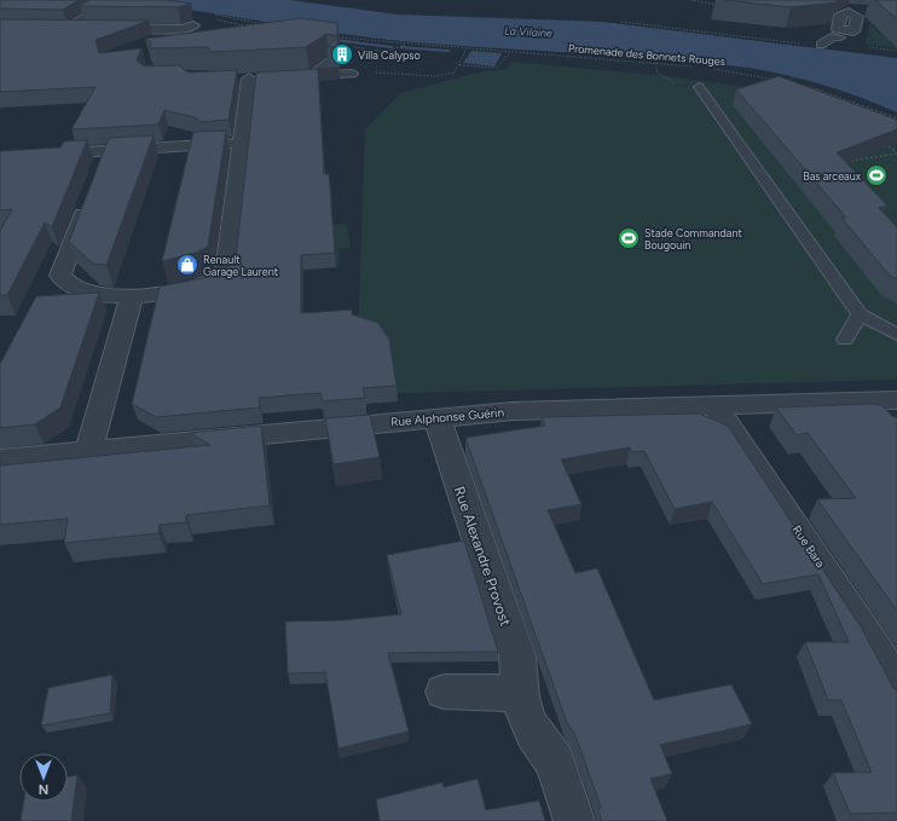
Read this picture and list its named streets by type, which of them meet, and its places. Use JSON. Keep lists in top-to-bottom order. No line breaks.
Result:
{"streets":{"street":["Rue Alphonse Guérin","Rue Bara","Rue Alexandre Provost"],"path":["Promenade des Bonnets Rouges"]},"crossings":[["Rue Alphonse Guérin","Rue Bara"],["Rue Alphonse Guérin","Rue Alexandre Provost"]],"water":["La Vilaine"],"places":{"building":["Villa Calypso"],"sports":["Bas arceaux","Stade Commandant Bougouin"],"shop":["Renault Garage Laurent"]},"north":"bottom"}
